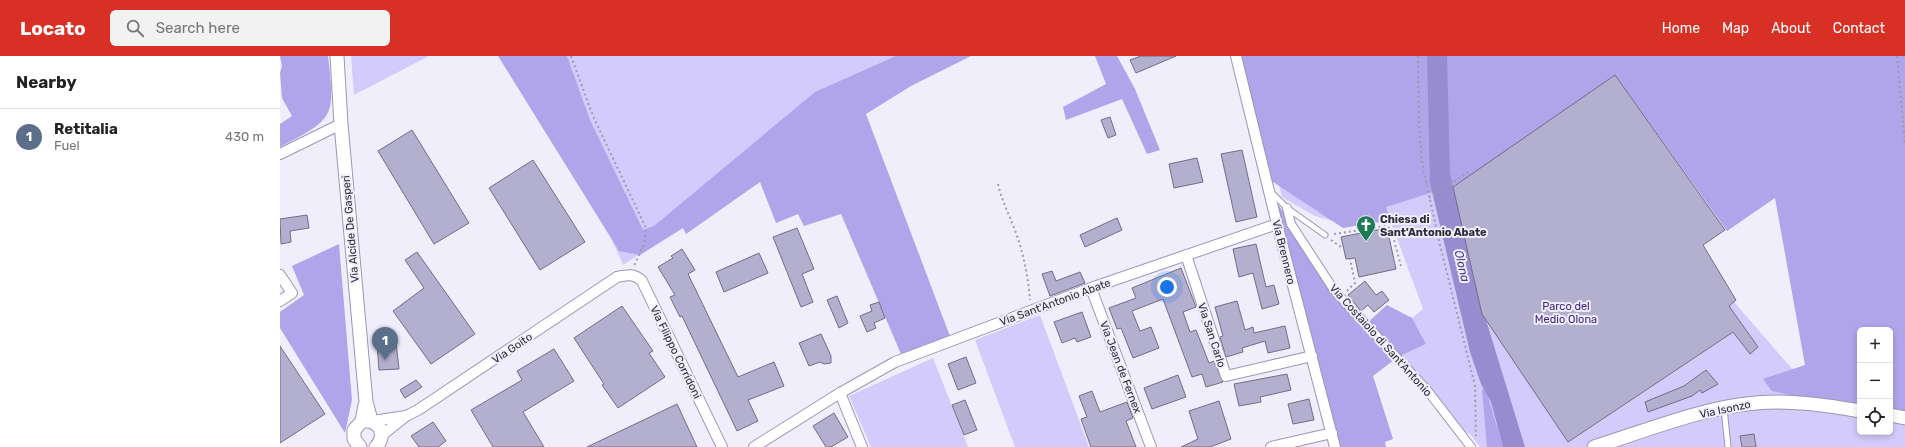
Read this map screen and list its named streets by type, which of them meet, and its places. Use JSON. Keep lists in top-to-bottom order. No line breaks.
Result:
{"streets":{"street":["Via Alcide De Gasperi","Via Brennero","Via Sant'Antonio Abate","Via San Carlo","Via Costaiolo di Sant'Antonio","Via Goito","Via Filippo Corridoni","Via Jean de Fernex","Via Isonzo"]},"crossings":[["Via Alcide De Gasperi","Via Goito"],["Via Brennero","Via Sant'Antonio Abate"],["Via Brennero","Via San Carlo"],["Via Brennero","Via Costaiolo di Sant'Antonio"],["Via Sant'Antonio Abate","Via San Carlo"],["Via Sant'Antonio Abate","Via Jean de Fernex"],["Via Goito","Via Filippo Corridoni"]],"water":["Olona"],"parks":["Parco del Medio Olona"],"places":{"church":["Chiesa di Sant'Antonio Abate"]},"page":{"header":"Locato","search":"Search here","nav":["Home","Map","About","Contact"],"heading":"Nearby","list":[{"mark":"1","name":"Retitalia","note":"Fuel","value":"430 m"}],"map_buttons":["+","−"],"pins":"1"}}
